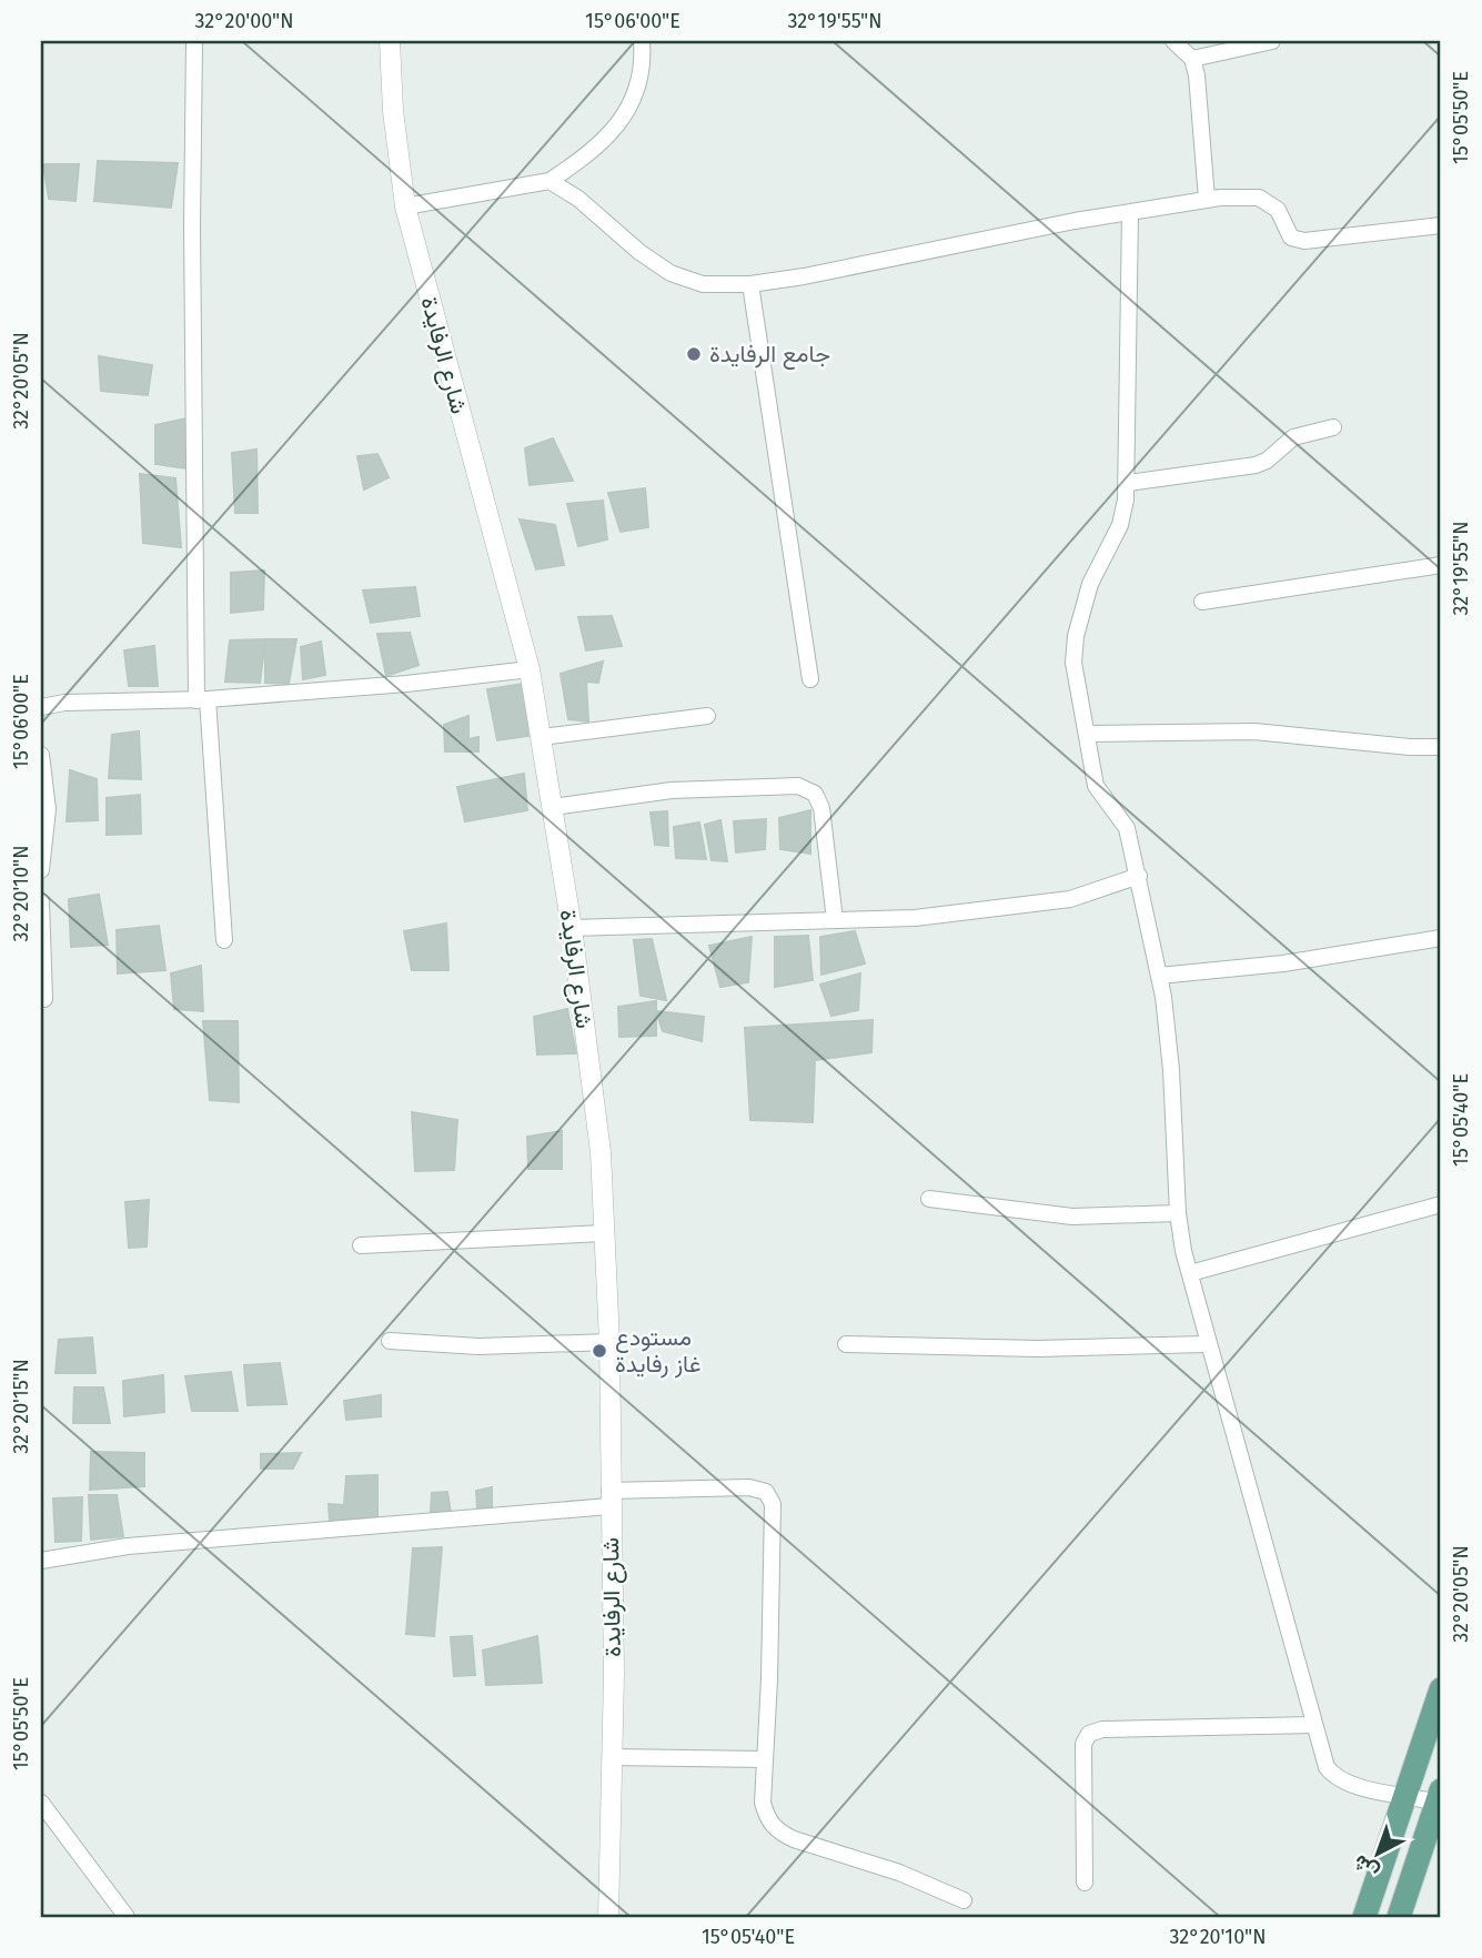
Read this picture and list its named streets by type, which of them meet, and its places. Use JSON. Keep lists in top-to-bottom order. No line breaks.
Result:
{"streets":{"street":["شارع الرفايدة"]},"places":["جامع الرفايدة","مستودع غاز رفايدة"],"north":"bottom left","coordinates":["32°20'00\"N","15°06'00\"E","32°19'55\"N","15°05'50\"E","32°20'05\"N","32°20'10\"N","15°05'40\"E","32°20'15\"N"]}
